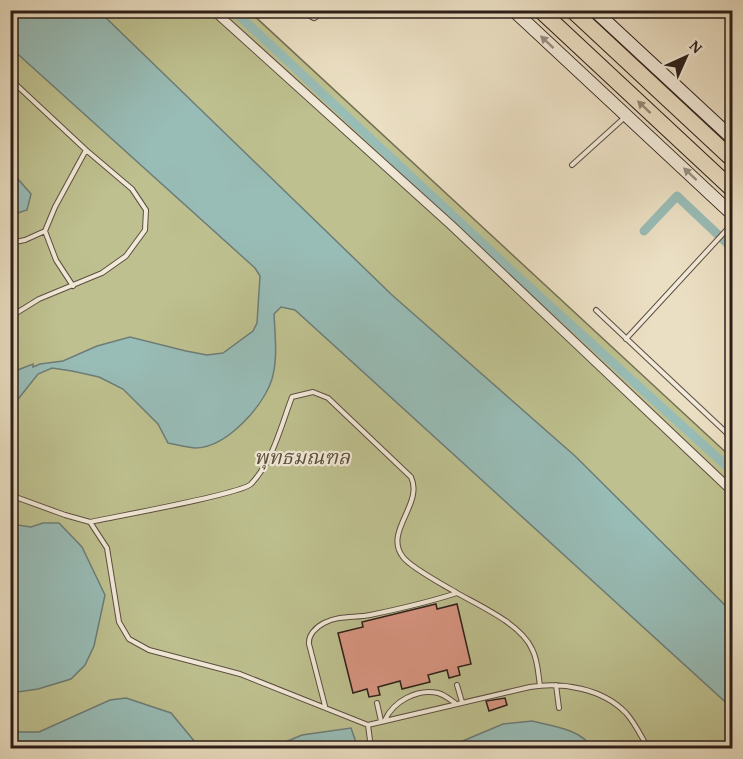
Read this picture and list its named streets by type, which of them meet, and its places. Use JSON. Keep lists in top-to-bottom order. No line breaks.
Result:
{"parks":["พุทธมณฑล"],"north":"top right"}
